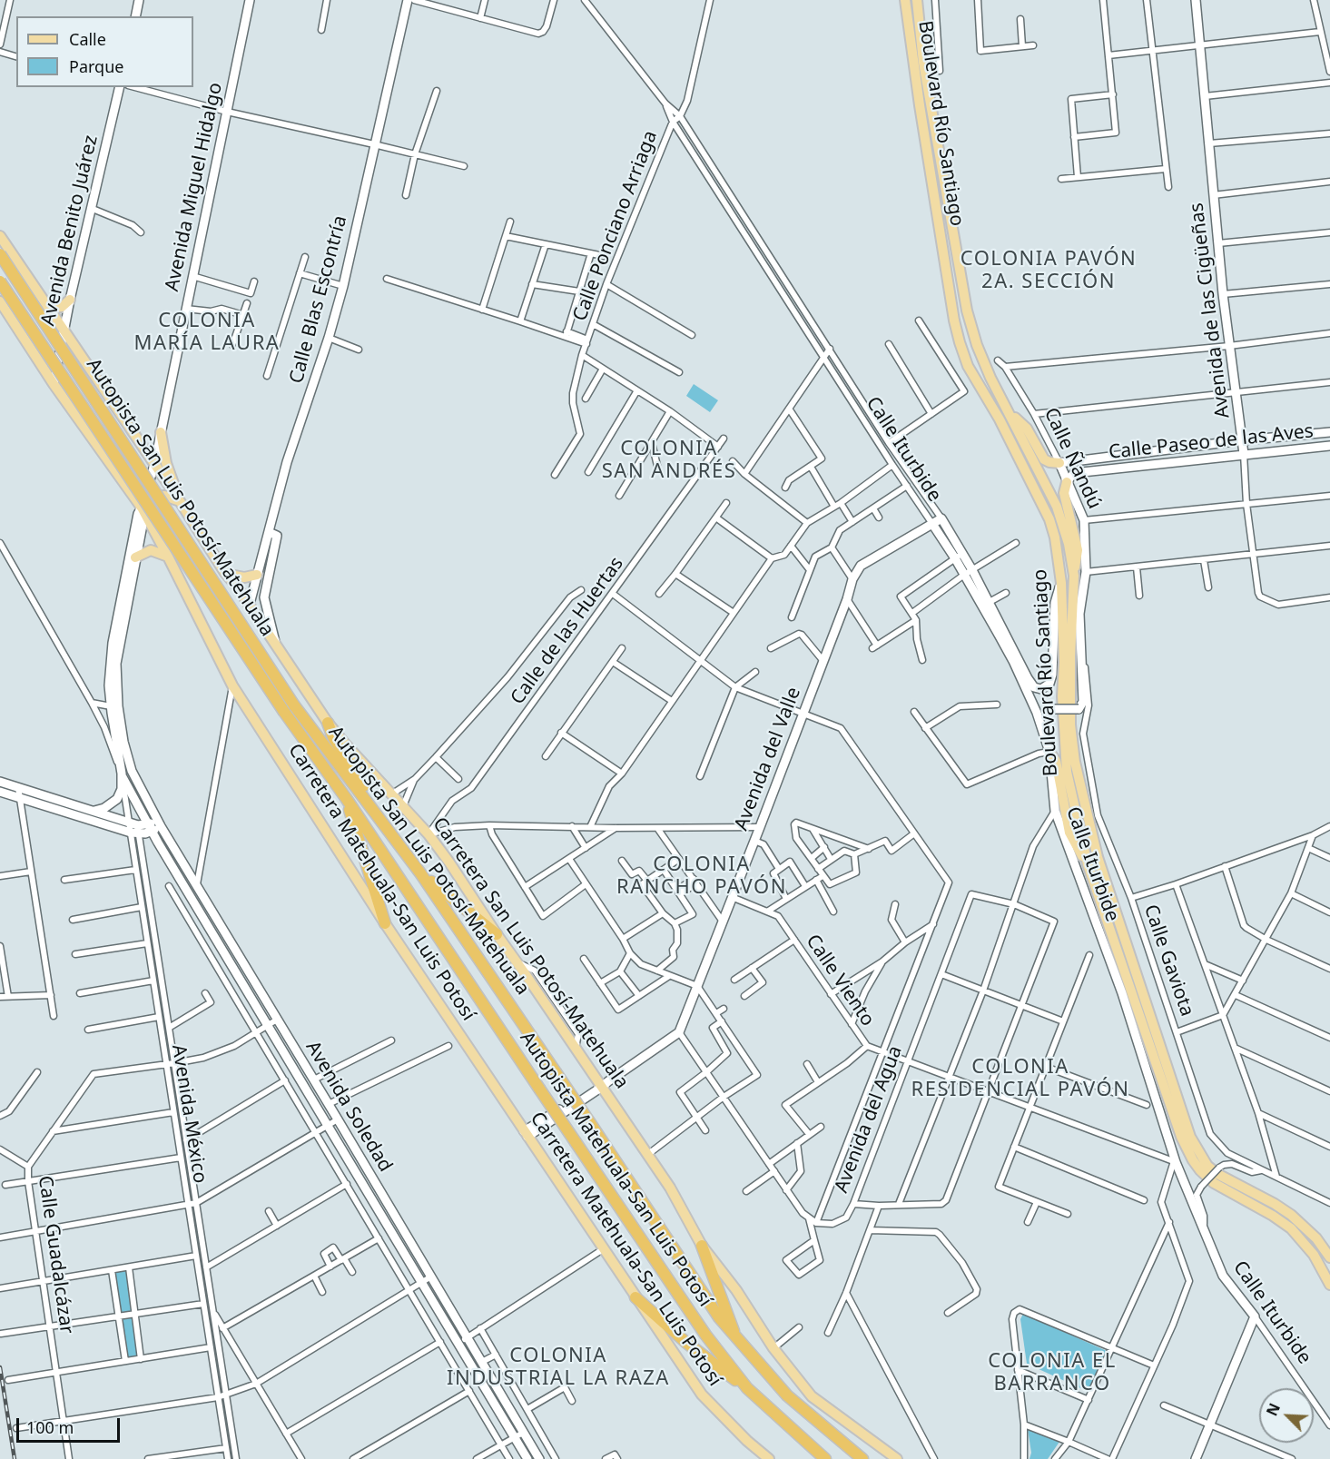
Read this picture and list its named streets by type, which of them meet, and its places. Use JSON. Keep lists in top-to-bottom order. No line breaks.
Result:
{"streets":{"highway":["Autopista San Luis Potosí-Matehuala","Autopista Matehuala-San Luis Potosí"],"main road":["Boulevard Río Santiago","Carretera Matehuala-San Luis Potosí","Carretera San Luis Potosí-Matehuala"],"street":["Avenida Miguel Hidalgo","Calle Ponciano Arriaga","Avenida Benito Juárez","Calle Blas Escontría","Avenida de las Cigüeñas","Calle Paseo de las Aves","Calle Iturbide","Calle Ñandú","Calle de las Huertas","Avenida del Valle","Calle Gaviota","Calle Viento","Avenida Soledad","Avenida México","Avenida del Agua","Calle Guadalcázar"]},"crossings":[["Avenida Miguel Hidalgo","Carretera Matehuala-San Luis Potosí"],["Avenida Miguel Hidalgo","Carretera San Luis Potosí-Matehuala"],["Avenida Miguel Hidalgo","Avenida Soledad"],["Avenida Miguel Hidalgo","Avenida México"],["Calle Ponciano Arriaga","Calle Iturbide"],["Avenida Benito Juárez","Carretera Matehuala-San Luis Potosí"],["Avenida Benito Juárez","Carretera San Luis Potosí-Matehuala"],["Calle Blas Escontría","Carretera San Luis Potosí-Matehuala"],["Avenida de las Cigüeñas","Calle Paseo de las Aves"],["Calle Paseo de las Aves","Calle Ñandú"],["Calle Iturbide","Calle Ñandú"],["Calle Iturbide","Avenida del Valle"],["Calle Iturbide","Calle Viento"],["Calle Ñandú","Calle Gaviota"],["Calle de las Huertas","Carretera San Luis Potosí-Matehuala"],["Avenida del Valle","Calle Viento"],["Calle Viento","Avenida del Agua"],["Avenida Soledad","Avenida México"],["Avenida México","Calle Guadalcázar"]],"districts":["COLONIA PAVÓN 2A. SECCIÓN","COLONIA MARÍA LAURA","COLONIA SAN ANDRÉS","COLONIA RANCHO PAVÓN","COLONIA RESIDENCIAL PAVÓN","COLONIA INDUSTRIAL LA RAZA","COLONIA EL BARRANCO"],"legend":["Calle","Parque"],"scale_bar":"100 m","north":"top left"}
